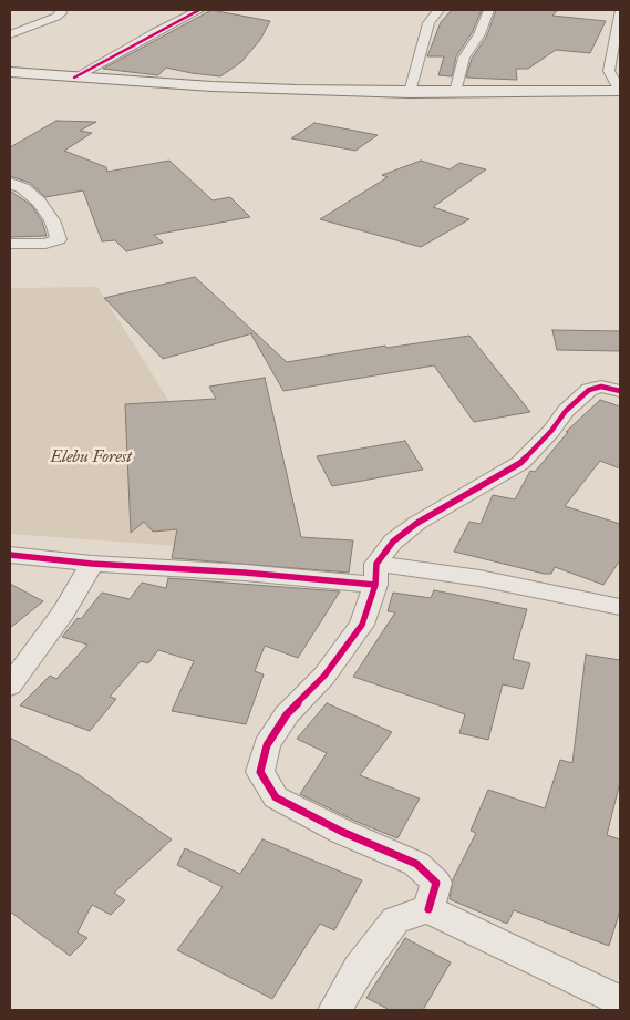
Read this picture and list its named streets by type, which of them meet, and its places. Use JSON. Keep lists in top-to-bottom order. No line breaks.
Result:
{"parks":["Elebu Forest"]}
